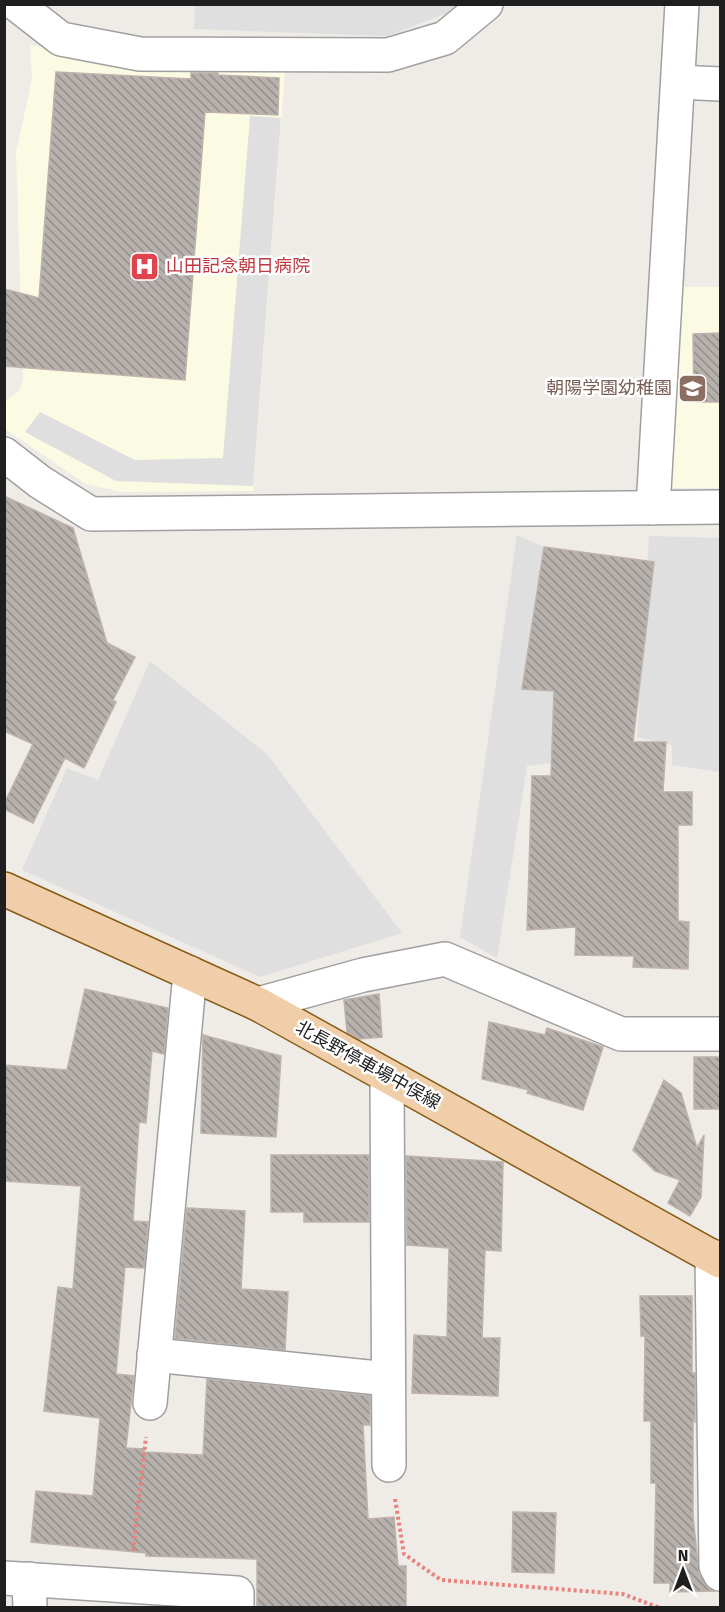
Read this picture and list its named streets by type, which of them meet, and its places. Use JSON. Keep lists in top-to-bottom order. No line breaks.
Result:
{"streets":{"main road":["北長野停車場中俣線"]},"places":{"hospital":["山田記念朝日病院"],"school or university":["朝陽学園幼稚園"]},"north":"top"}
